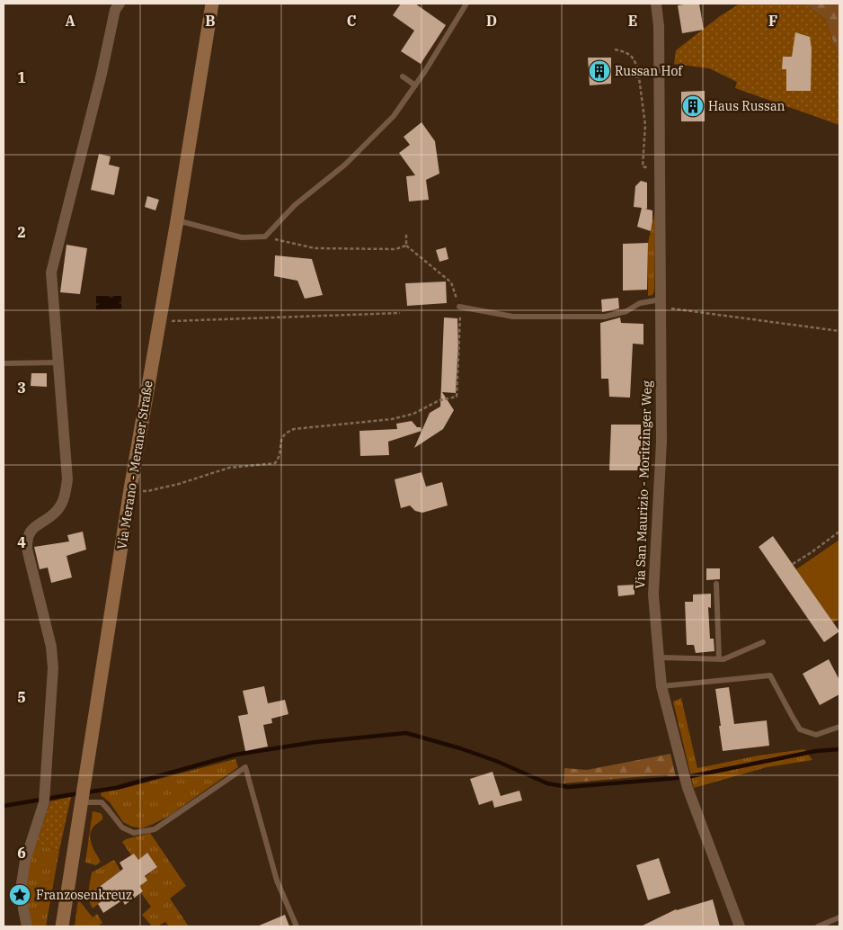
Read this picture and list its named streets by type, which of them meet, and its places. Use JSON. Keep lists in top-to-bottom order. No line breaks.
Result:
{"streets":{"main road":["Via Merano - Meraner Straße"],"street":["Via San Maurizio - Moritzinger Weg"]},"places":{"building":["Russan Hof","Haus Russan"],"place":["Franzosenkreuz"]},"grid":{"columns":["A","B","C","D","E","F"],"rows":["1","2","3","4","5","6"]}}
